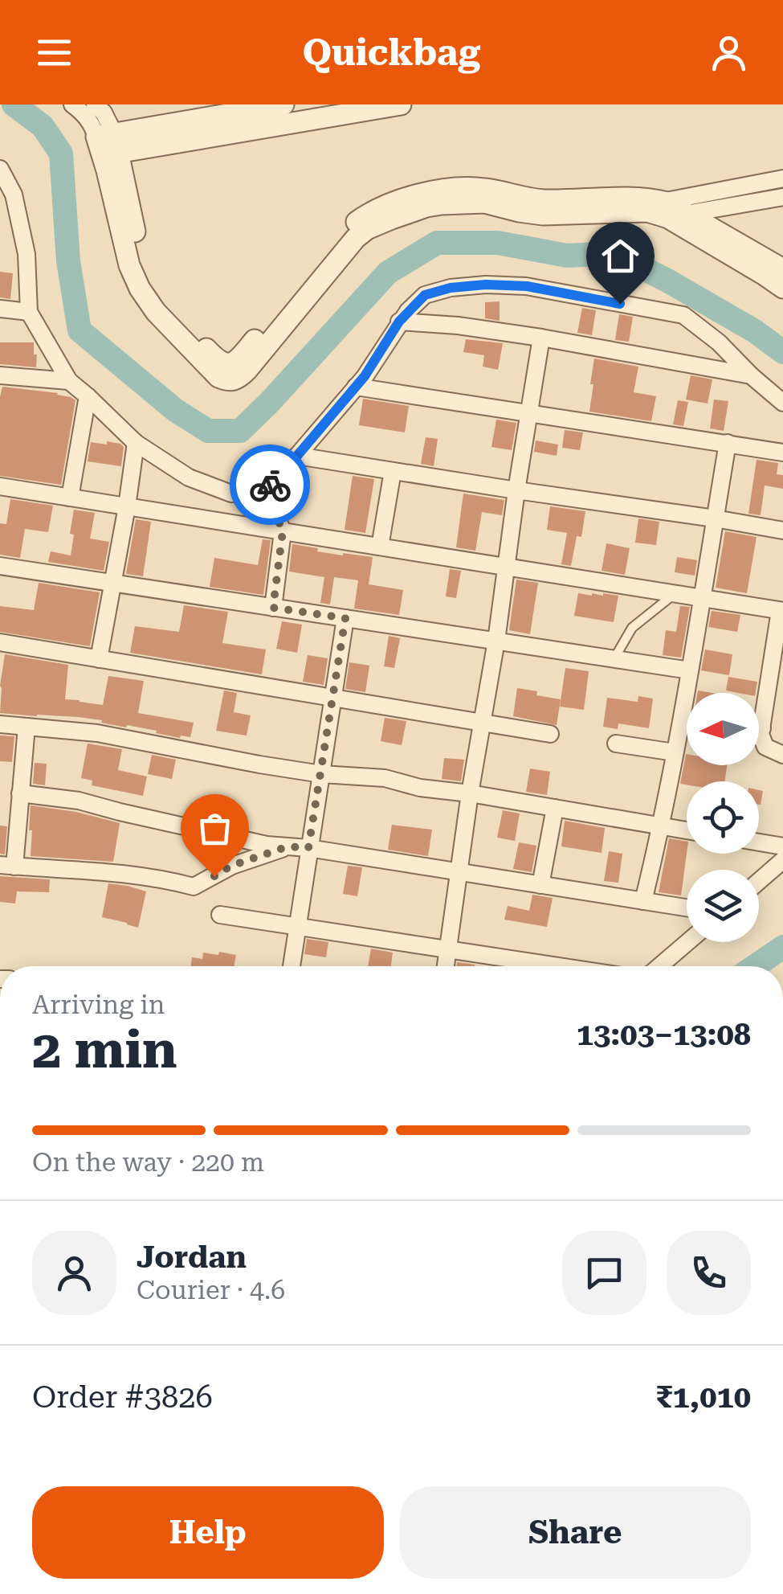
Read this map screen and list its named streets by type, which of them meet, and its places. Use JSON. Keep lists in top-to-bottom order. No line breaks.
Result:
{"north":"left","page":{"header":"Quickbag","heading":["2 min","Arriving in","13:03–13:08"],"panel":["Jordan","Courier · 4.6","Order #3826","₹1,010"],"bar":"On the way · 220 m","buttons":["Help","Share"]}}
